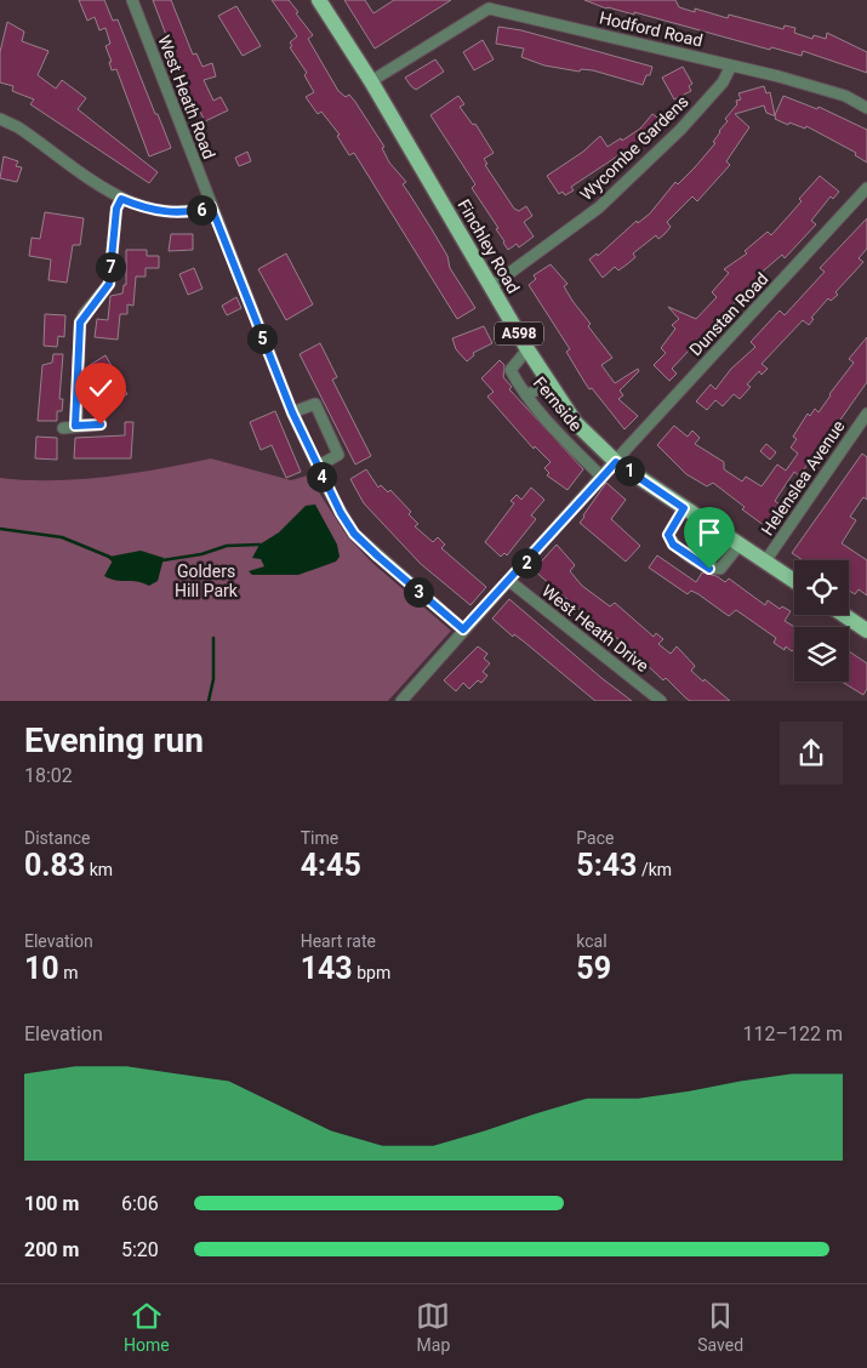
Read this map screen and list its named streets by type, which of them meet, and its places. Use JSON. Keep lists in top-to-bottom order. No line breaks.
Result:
{"streets":{"main road":["Finchley Road","A598"],"street":["Hodford Road","West Heath Road","Wycombe Gardens","Dunstan Road","Fernside","Helenslea Avenue","West Heath Drive"]},"crossings":[["Hodford Road","Wycombe Gardens"],["Hodford Road","Finchley Road"],["West Heath Road","Dunstan Road"],["Wycombe Gardens","Finchley Road"],["Finchley Road","Dunstan Road"],["Finchley Road","Fernside"],["Finchley Road","Helenslea Avenue"],["Dunstan Road","Fernside"],["Dunstan Road","West Heath Drive"]],"parks":["Golders Hill Park"],"page":{"pins":["6","7","5","1","4","2","3"],"heading":["Evening run","18:02"],"stats":[["Distance","0.83 km"],["Time","4:45"],["Pace","5:43 /km"],["Elevation","10 m"],["Heart rate","143 bpm"],["kcal","59"]],"chart":["Elevation","112–122 m"],"list":[{"name":"100 m","note":"6:06"},{"name":"200 m","note":"5:20"}],"tabs":["Home","Map","Saved"]}}
